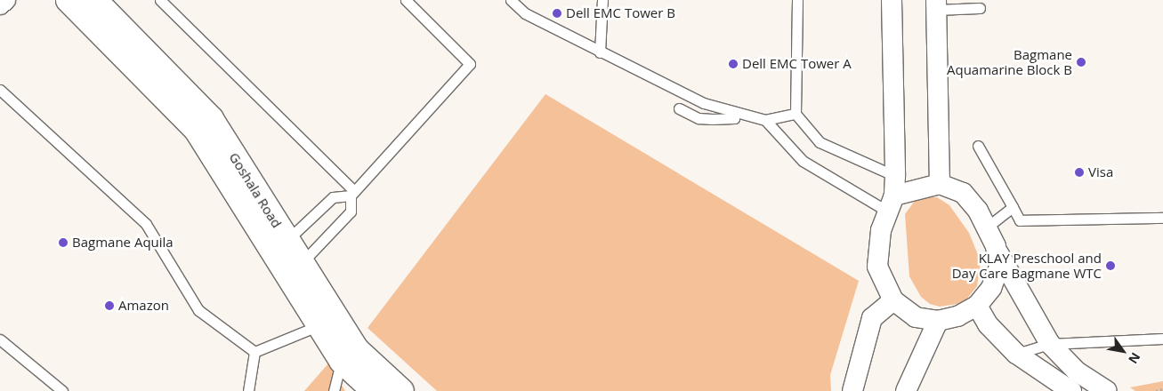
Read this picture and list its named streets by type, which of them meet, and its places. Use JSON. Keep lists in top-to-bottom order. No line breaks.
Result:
{"streets":{"street":["Goshala Road"]},"places":["Dell EMC Tower B","Bagmane Aquamarine Block B","Dell EMC Tower A","Visa","Bagmane Aquila","KLAY Preschool and Day Care Bagmane WTC","Amazon"],"north":"bottom right"}
